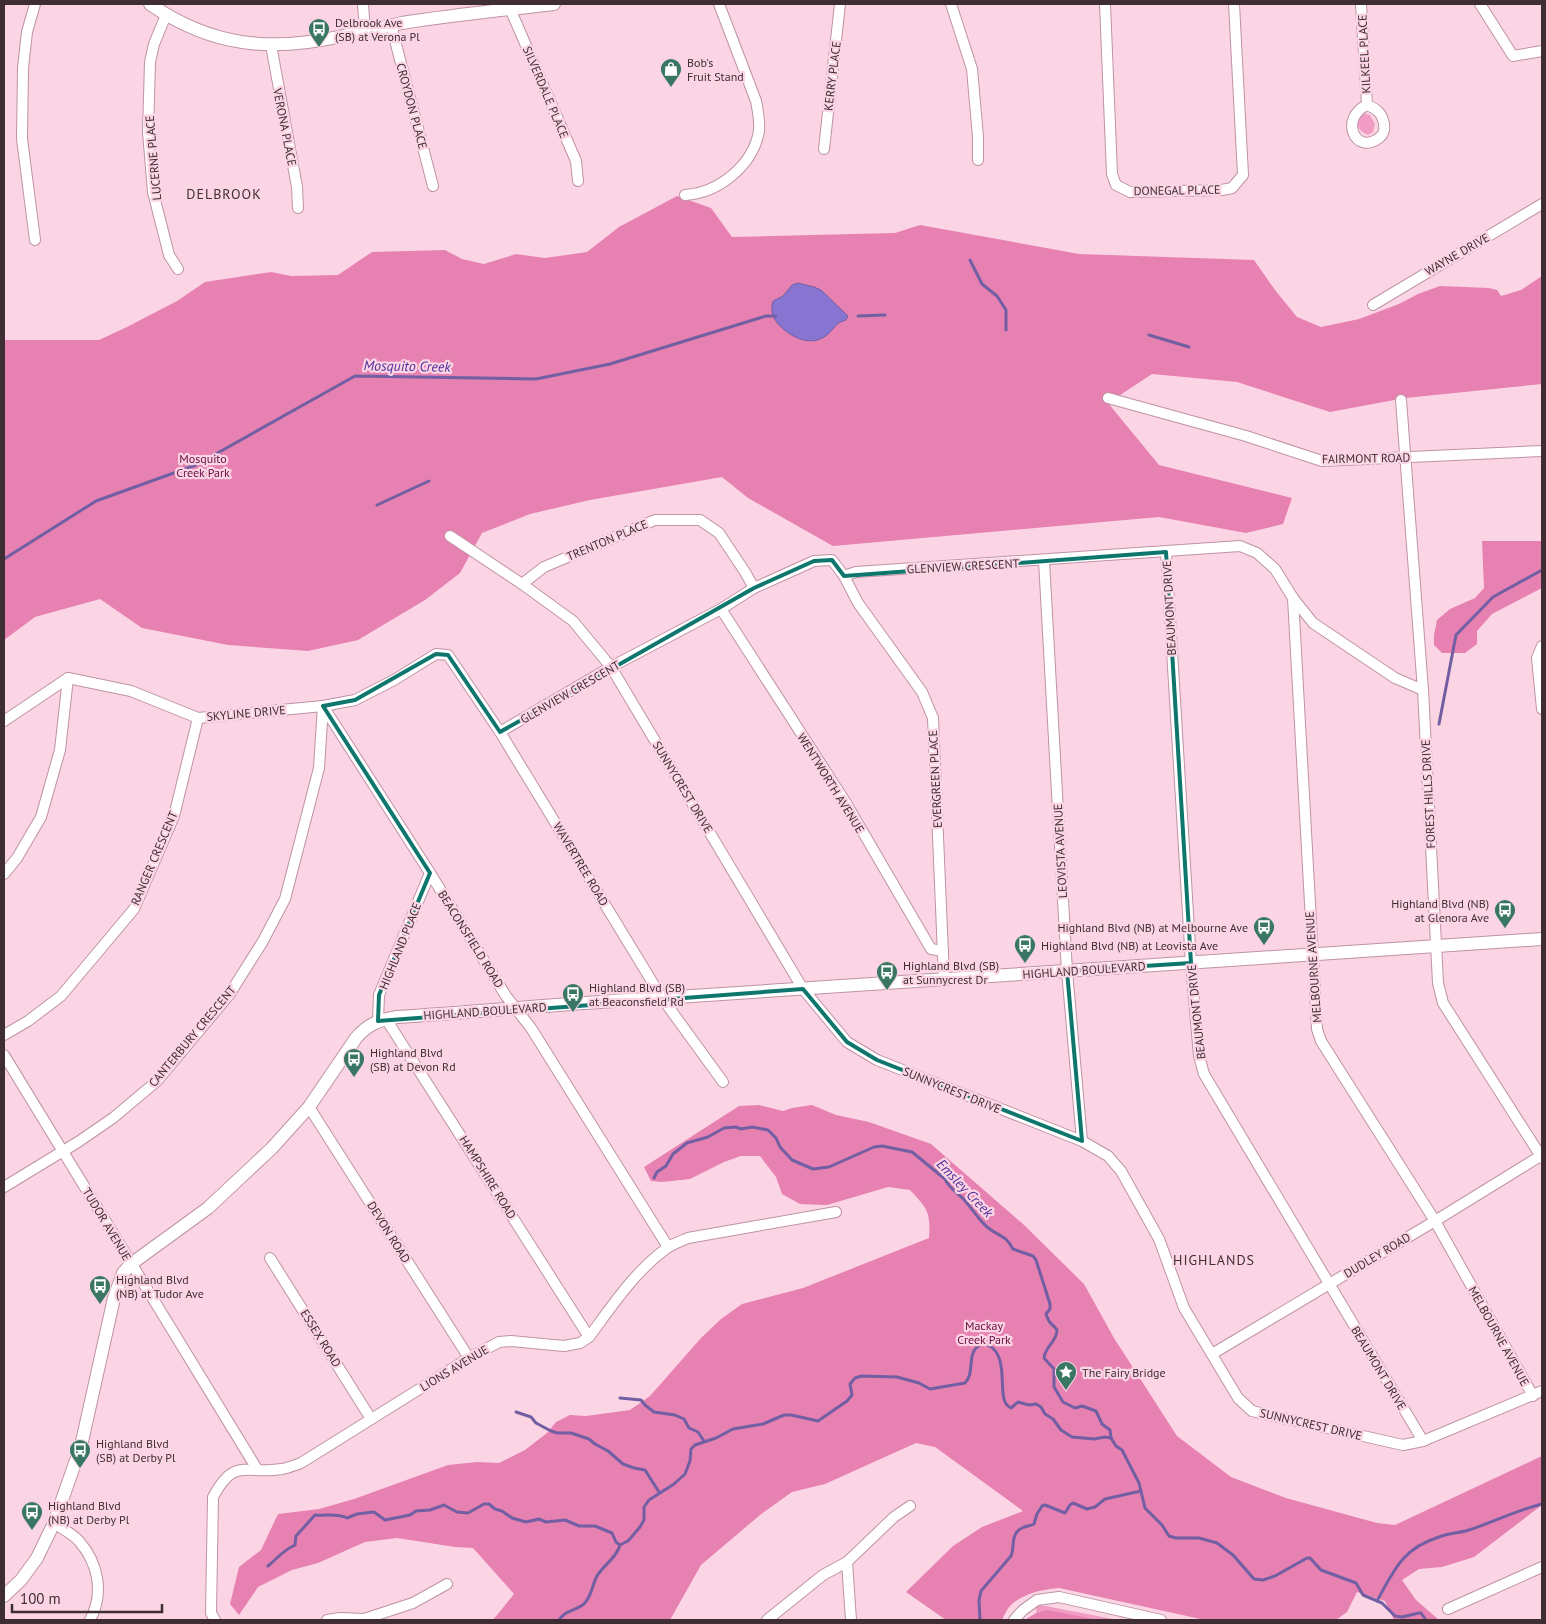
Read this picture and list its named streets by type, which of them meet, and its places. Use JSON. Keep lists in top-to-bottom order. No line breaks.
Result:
{"streets":{"street":["KILKEEL PLACE","KERRY PLACE","SILVERDALE PLACE","CROYDON PLACE","VERONA PLACE","LUCERNE PLACE","DONEGAL PLACE","WAYNE DRIVE","FAIRMONT ROAD","TRENTON PLACE","GLENVIEW CRESCENT","BEAUMONT DRIVE","SKYLINE DRIVE","EVERGREEN PLACE","WENTWORTH AVENUE","SUNNYCREST DRIVE","FOREST HILLS DRIVE","LEOVISTA AVENUE","RANGER CRESCENT","WAVERTREE ROAD","BEACONSFIELD ROAD","HIGHLAND PLACE","MELBOURNE AVENUE","HIGHLAND BOULEVARD","CANTERBURY CRESCENT","HAMPSHIRE ROAD","TUDOR AVENUE","DEVON ROAD","DUDLEY ROAD","ESSEX ROAD","LIONS AVENUE"]},"crossings":[["FAIRMONT ROAD","FOREST HILLS DRIVE"],["TRENTON PLACE","GLENVIEW CRESCENT"],["TRENTON PLACE","SUNNYCREST DRIVE"],["GLENVIEW CRESCENT","BEAUMONT DRIVE"],["GLENVIEW CRESCENT","EVERGREEN PLACE"],["GLENVIEW CRESCENT","WENTWORTH AVENUE"],["GLENVIEW CRESCENT","SUNNYCREST DRIVE"],["GLENVIEW CRESCENT","FOREST HILLS DRIVE"],["GLENVIEW CRESCENT","LEOVISTA AVENUE"],["GLENVIEW CRESCENT","WAVERTREE ROAD"],["GLENVIEW CRESCENT","MELBOURNE AVENUE"],["BEAUMONT DRIVE","SUNNYCREST DRIVE"],["BEAUMONT DRIVE","HIGHLAND BOULEVARD"],["BEAUMONT DRIVE","DUDLEY ROAD"],["SKYLINE DRIVE","RANGER CRESCENT"],["SKYLINE DRIVE","WAVERTREE ROAD"],["SKYLINE DRIVE","BEACONSFIELD ROAD"],["SKYLINE DRIVE","CANTERBURY CRESCENT"],["EVERGREEN PLACE","WENTWORTH AVENUE"],["EVERGREEN PLACE","HIGHLAND BOULEVARD"],["SUNNYCREST DRIVE","LEOVISTA AVENUE"],["SUNNYCREST DRIVE","MELBOURNE AVENUE"],["SUNNYCREST DRIVE","HIGHLAND BOULEVARD"],["SUNNYCREST DRIVE","DUDLEY ROAD"],["FOREST HILLS DRIVE","HIGHLAND BOULEVARD"],["FOREST HILLS DRIVE","DUDLEY ROAD"],["LEOVISTA AVENUE","HIGHLAND BOULEVARD"],["WAVERTREE ROAD","HIGHLAND BOULEVARD"],["BEACONSFIELD ROAD","HIGHLAND PLACE"],["BEACONSFIELD ROAD","HIGHLAND BOULEVARD"],["BEACONSFIELD ROAD","CANTERBURY CRESCENT"],["BEACONSFIELD ROAD","LIONS AVENUE"],["HIGHLAND PLACE","HIGHLAND BOULEVARD"],["HIGHLAND PLACE","HAMPSHIRE ROAD"],["MELBOURNE AVENUE","HIGHLAND BOULEVARD"],["MELBOURNE AVENUE","DUDLEY ROAD"],["HIGHLAND BOULEVARD","HAMPSHIRE ROAD"],["CANTERBURY CRESCENT","TUDOR AVENUE"],["HAMPSHIRE ROAD","LIONS AVENUE"],["TUDOR AVENUE","LIONS AVENUE"],["DEVON ROAD","LIONS AVENUE"],["ESSEX ROAD","LIONS AVENUE"]],"districts":["DELBROOK","HIGHLANDS"],"water":["Mosquito Creek","Emsley Creek"],"parks":["Mosquito Creek Park","Mackay Creek Park"],"places":{"bus stop":["Delbrook Ave (SB) at Verona Pl","Highland Blvd (NB) at Glenora Ave","Highland Blvd (NB) at Melbourne Ave","Highland Blvd (NB) at Leovista Ave","Highland Blvd (SB) at Sunnycrest Dr","Highland Blvd (SB) at Beaconsfield Rd","Highland Blvd (SB) at Devon Rd","Highland Blvd (NB) at Tudor Ave","Highland Blvd (SB) at Derby Pl","Highland Blvd (NB) at Derby Pl"],"shop":["Bob's Fruit Stand"],"place":["The Fairy Bridge"]},"scale_bar":"100 m"}
